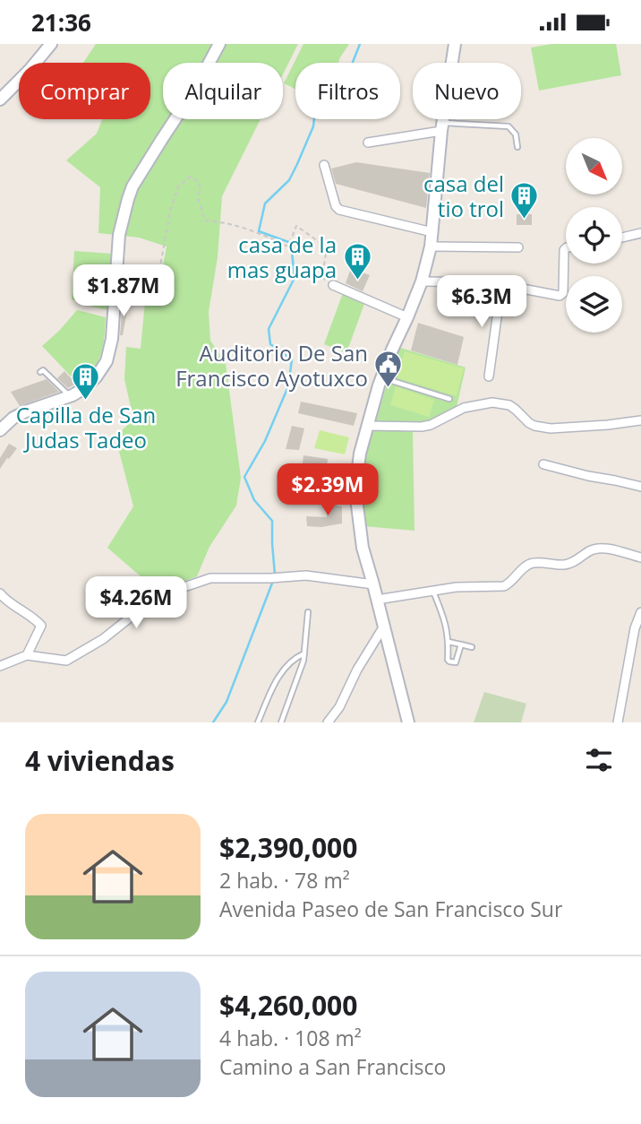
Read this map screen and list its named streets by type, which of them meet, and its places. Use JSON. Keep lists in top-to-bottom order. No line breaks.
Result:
{"places":{"building":["casa del tio trol","casa de la mas guapa","Capilla de San Judas Tadeo"],"public building":["Auditorio De San Francisco Ayotuxco"]},"north":"bottom right","page":{"status":"21:36","chip":["Comprar","Alquilar","Filtros","Nuevo"],"price":["$1.87M","$6.3M","$2.39M","$4.26M"],"heading":"4 viviendas","list":[{"name":"$2,390,000","note":"2 hab. · 78 m² · Avenida Paseo de San Francisco Sur"},{"name":"$4,260,000","note":"4 hab. · 108 m² · Camino a San Francisco"}]}}
